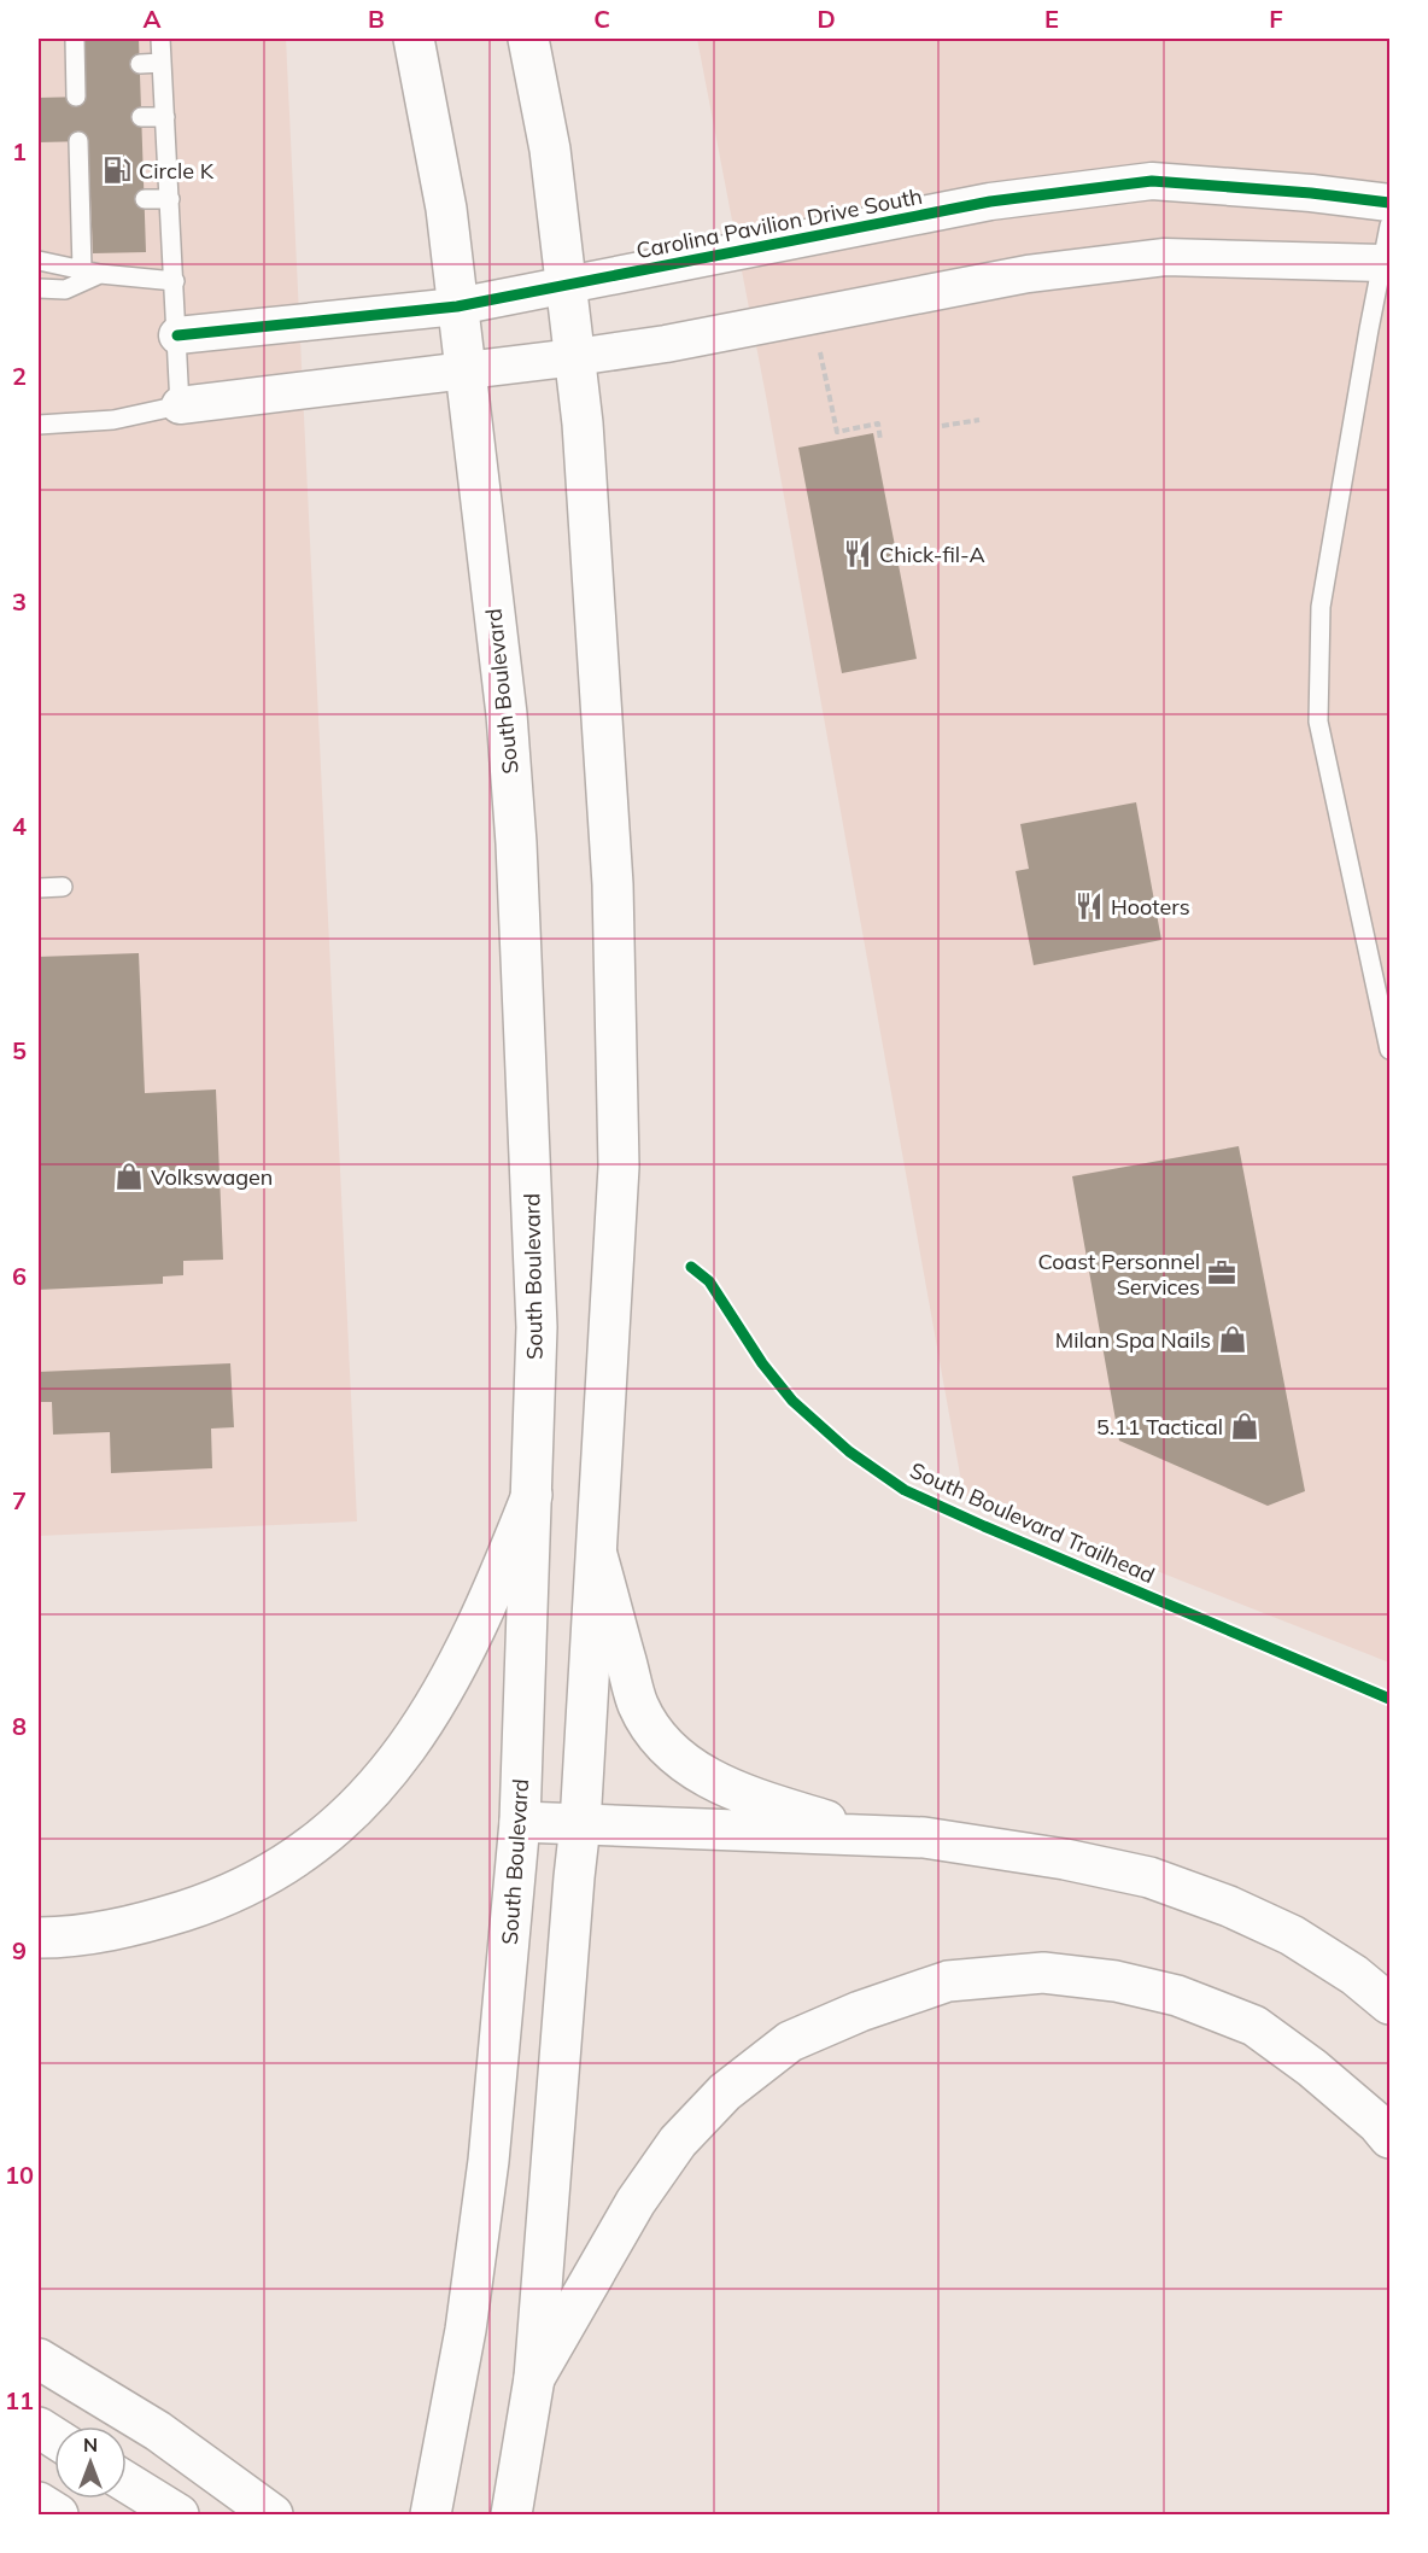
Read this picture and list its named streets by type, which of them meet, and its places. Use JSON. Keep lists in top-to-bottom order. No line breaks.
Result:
{"streets":{"main road":["South Boulevard"],"street":["Carolina Pavilion Drive South"],"cycle path":["South Boulevard Trailhead"]},"crossings":[["Carolina Pavilion Drive South","South Boulevard"]],"places":{"fuel station":["Circle K"],"restaurant":["Chick-fil-A","Hooters"],"shop":["Volkswagen","Milan Spa Nails","5.11 Tactical"],"office":["Coast Personnel Services"]},"north":"top","grid":{"columns":["A","B","C","D","E","F"],"rows":["1","2","3","4","5","6","7","8","9","10","11"]}}
